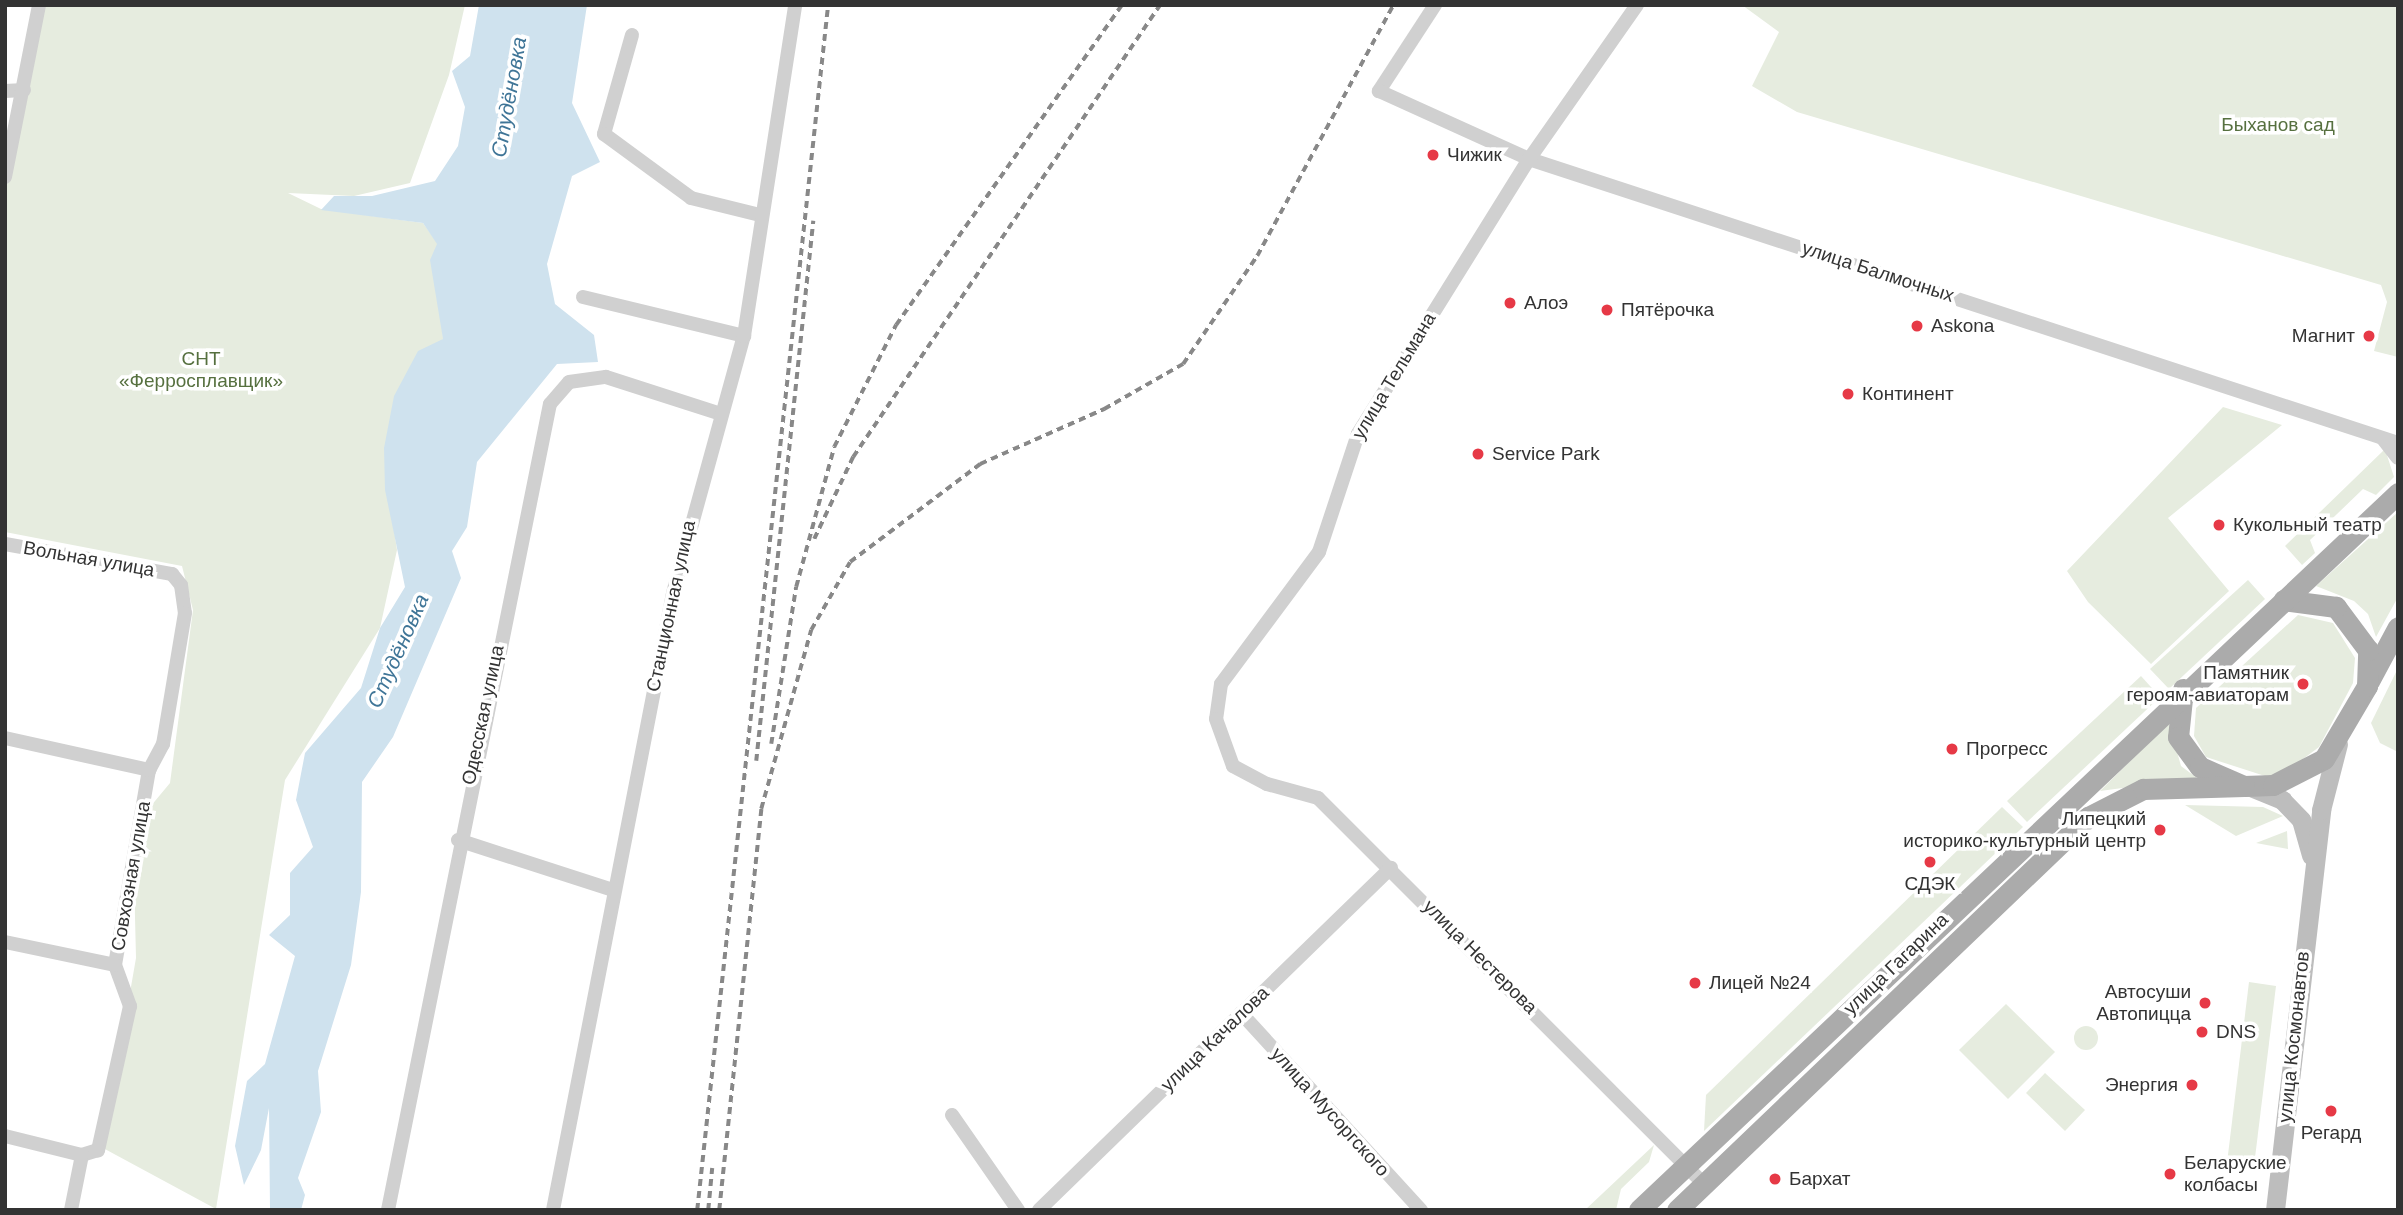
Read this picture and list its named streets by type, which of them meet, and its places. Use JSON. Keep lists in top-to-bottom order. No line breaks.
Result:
{"streets":{"main road":["улица Гагарина","улица Космонавтов"],"street":["улица Балмочных","улица Тельмана","Вольная улица","Станционная улица","Одесская улица","Совхозная улица","улица Нестерова","улица Качалова","улица Мусоргского"]},"crossings":[["улица Балмочных","улица Тельмана"],["улица Тельмана","улица Нестерова"],["Вольная улица","Совхозная улица"],["Станционная улица","Одесская улица"],["улица Нестерова","улица Гагарина"],["улица Нестерова","улица Качалова"],["улица Гагарина","улица Космонавтов"],["улица Качалова","улица Мусоргского"]],"water":["Студёновка"],"parks":["Быханов сад","СНТ «Ферросплавщик»"],"places":["Чижик","Алоэ","Пятёрочка","Askona","Магнит","Континент","Service Park","Кукольный театр","Памятник героям-авиаторам","Прогресс","Липецкий историко-культурный центр","СДЭК","Лицей №24","Автосуши Автопицца","DNS","Энергия","Регард","Беларуские колбасы","Бархат"]}
